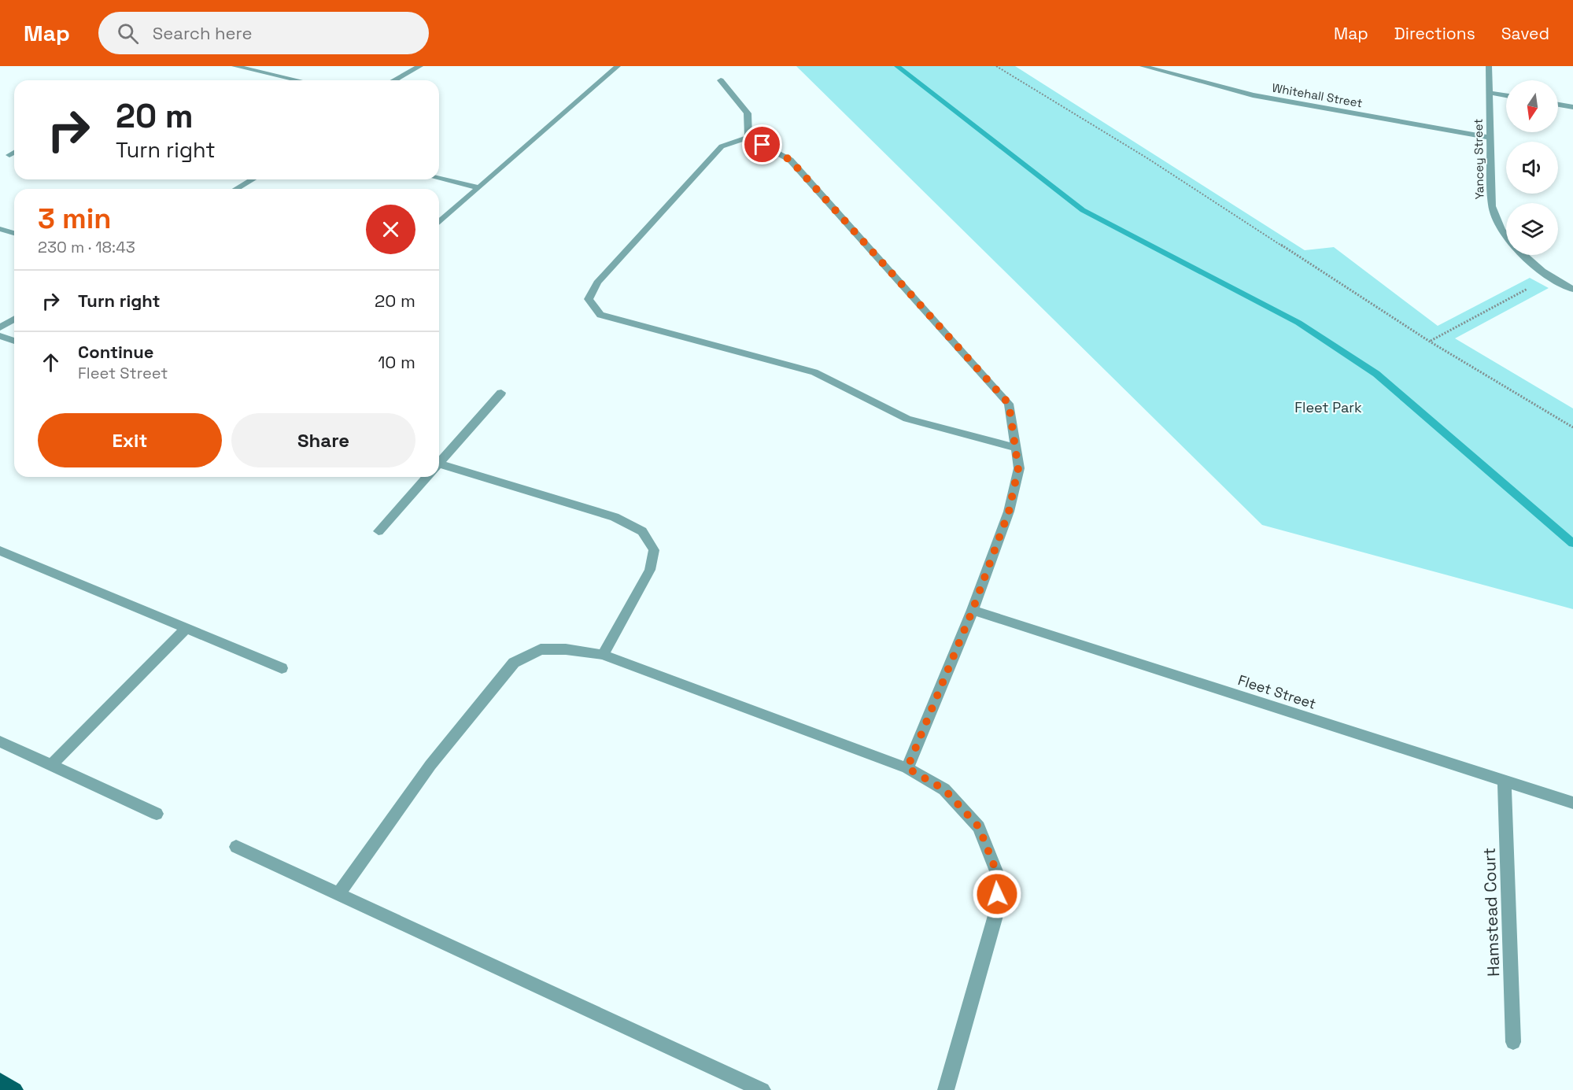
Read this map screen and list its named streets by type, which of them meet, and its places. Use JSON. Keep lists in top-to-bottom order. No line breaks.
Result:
{"streets":{"street":["Whitehall Street","Yancey Street","Fleet Street","Hamstead Court"]},"crossings":[["Whitehall Street","Yancey Street"],["Fleet Street","Hamstead Court"]],"parks":["Fleet Park"],"north":"bottom","page":{"header":"Map","search":"Search here","nav":["Map","Directions","Saved"],"turn":["20 m","Turn right"],"heading":["3 min","230 m · 18:43"],"list":[{"name":"Turn right","value":"20 m"},{"name":"Continue","note":"Fleet Street","value":"10 m"}],"buttons":["Exit","Share"]}}
